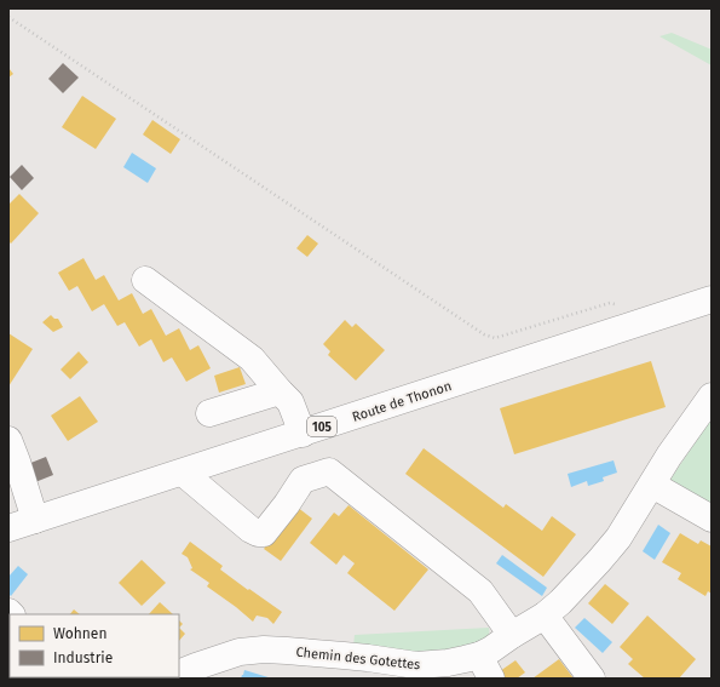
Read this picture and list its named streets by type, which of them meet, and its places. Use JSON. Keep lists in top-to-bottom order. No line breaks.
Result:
{"streets":{"main road":["Route de Thonon","105","Chemin des Gotettes"]},"legend":["Wohnen","Industrie"]}
